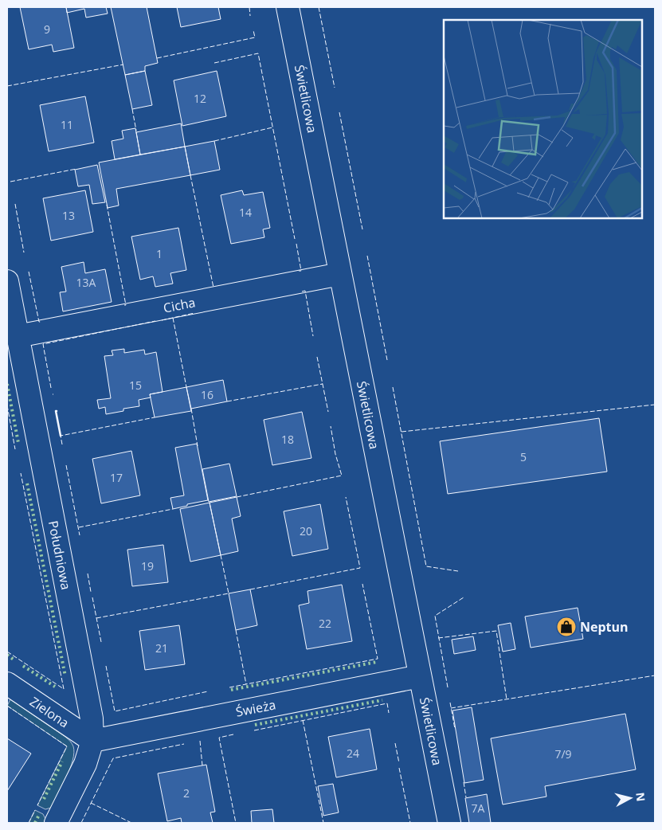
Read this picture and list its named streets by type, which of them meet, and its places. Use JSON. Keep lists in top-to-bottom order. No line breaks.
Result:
{"streets":{"street":["Świetlicowa","Cicha","Południowa","Świeża","Zielona"]},"crossings":[["Świetlicowa","Cicha"],["Świetlicowa","Świeża"],["Cicha","Południowa"],["Południowa","Świeża"],["Południowa","Zielona"],["Świeża","Zielona"]],"places":{"shop":["Neptun"]},"house_numbers":["9","12","11","14","13","1","13A","15","16","18","5","17","20","19","22","21","24","7/9","2","7A"],"north":"right"}
